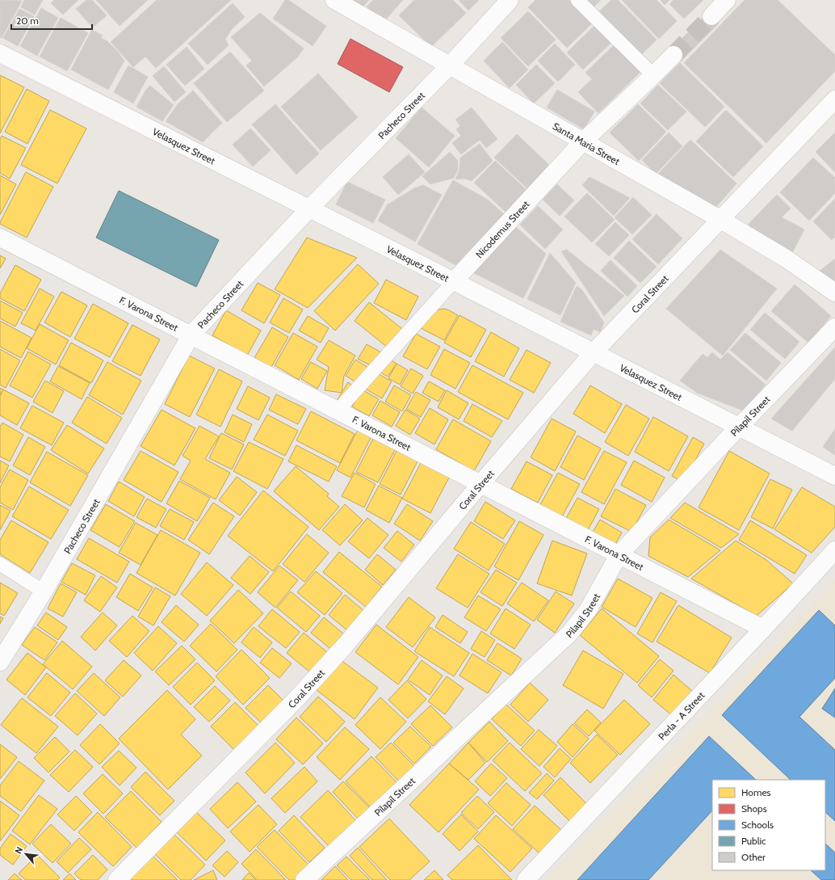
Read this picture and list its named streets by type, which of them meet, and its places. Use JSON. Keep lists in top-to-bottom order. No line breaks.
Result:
{"streets":{"street":["Pacheco Street","Santa Maria Street","Velasquez Street","Nicodemus Street","Coral Street","F. Varona Street","Pilapil Street","Perla - A Street"]},"crossings":[["Pacheco Street","Santa Maria Street"],["Pacheco Street","Velasquez Street"],["Pacheco Street","F. Varona Street"],["Santa Maria Street","Nicodemus Street"],["Santa Maria Street","Coral Street"],["Velasquez Street","Nicodemus Street"],["Velasquez Street","Coral Street"],["Velasquez Street","Pilapil Street"],["Nicodemus Street","F. Varona Street"],["Coral Street","F. Varona Street"],["F. Varona Street","Pilapil Street"],["F. Varona Street","Perla - A Street"]],"legend":["Homes","Shops","Schools","Public","Other"],"scale_bar":"20 m","north":"top left"}
